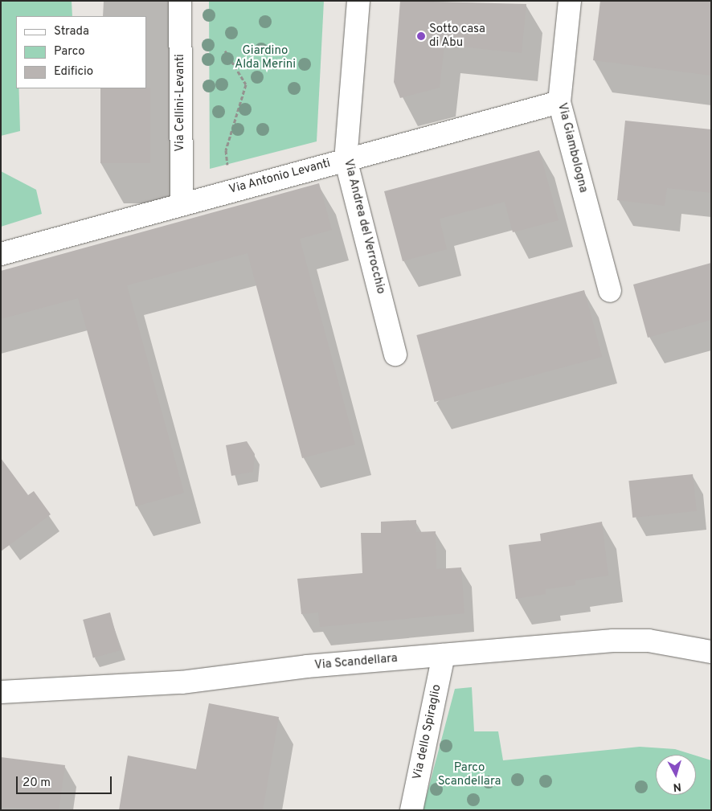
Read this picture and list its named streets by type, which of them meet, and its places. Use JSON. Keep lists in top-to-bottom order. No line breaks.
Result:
{"streets":{"street":["Via Cellini-Levanti","Via Giambologna","Via Antonio Levanti","Via Andrea del Verrocchio","Via Scandellara","Via dello Spiraglio"]},"crossings":[["Via Cellini-Levanti","Via Antonio Levanti"],["Via Giambologna","Via Antonio Levanti"],["Via Antonio Levanti","Via Andrea del Verrocchio"],["Via Scandellara","Via dello Spiraglio"]],"parks":["Giardino Alda Merini","Parco Scandellara"],"places":["Sotto casa di Abu"],"legend":["Strada","Parco","Edificio"],"scale_bar":"20 m","north":"bottom"}
